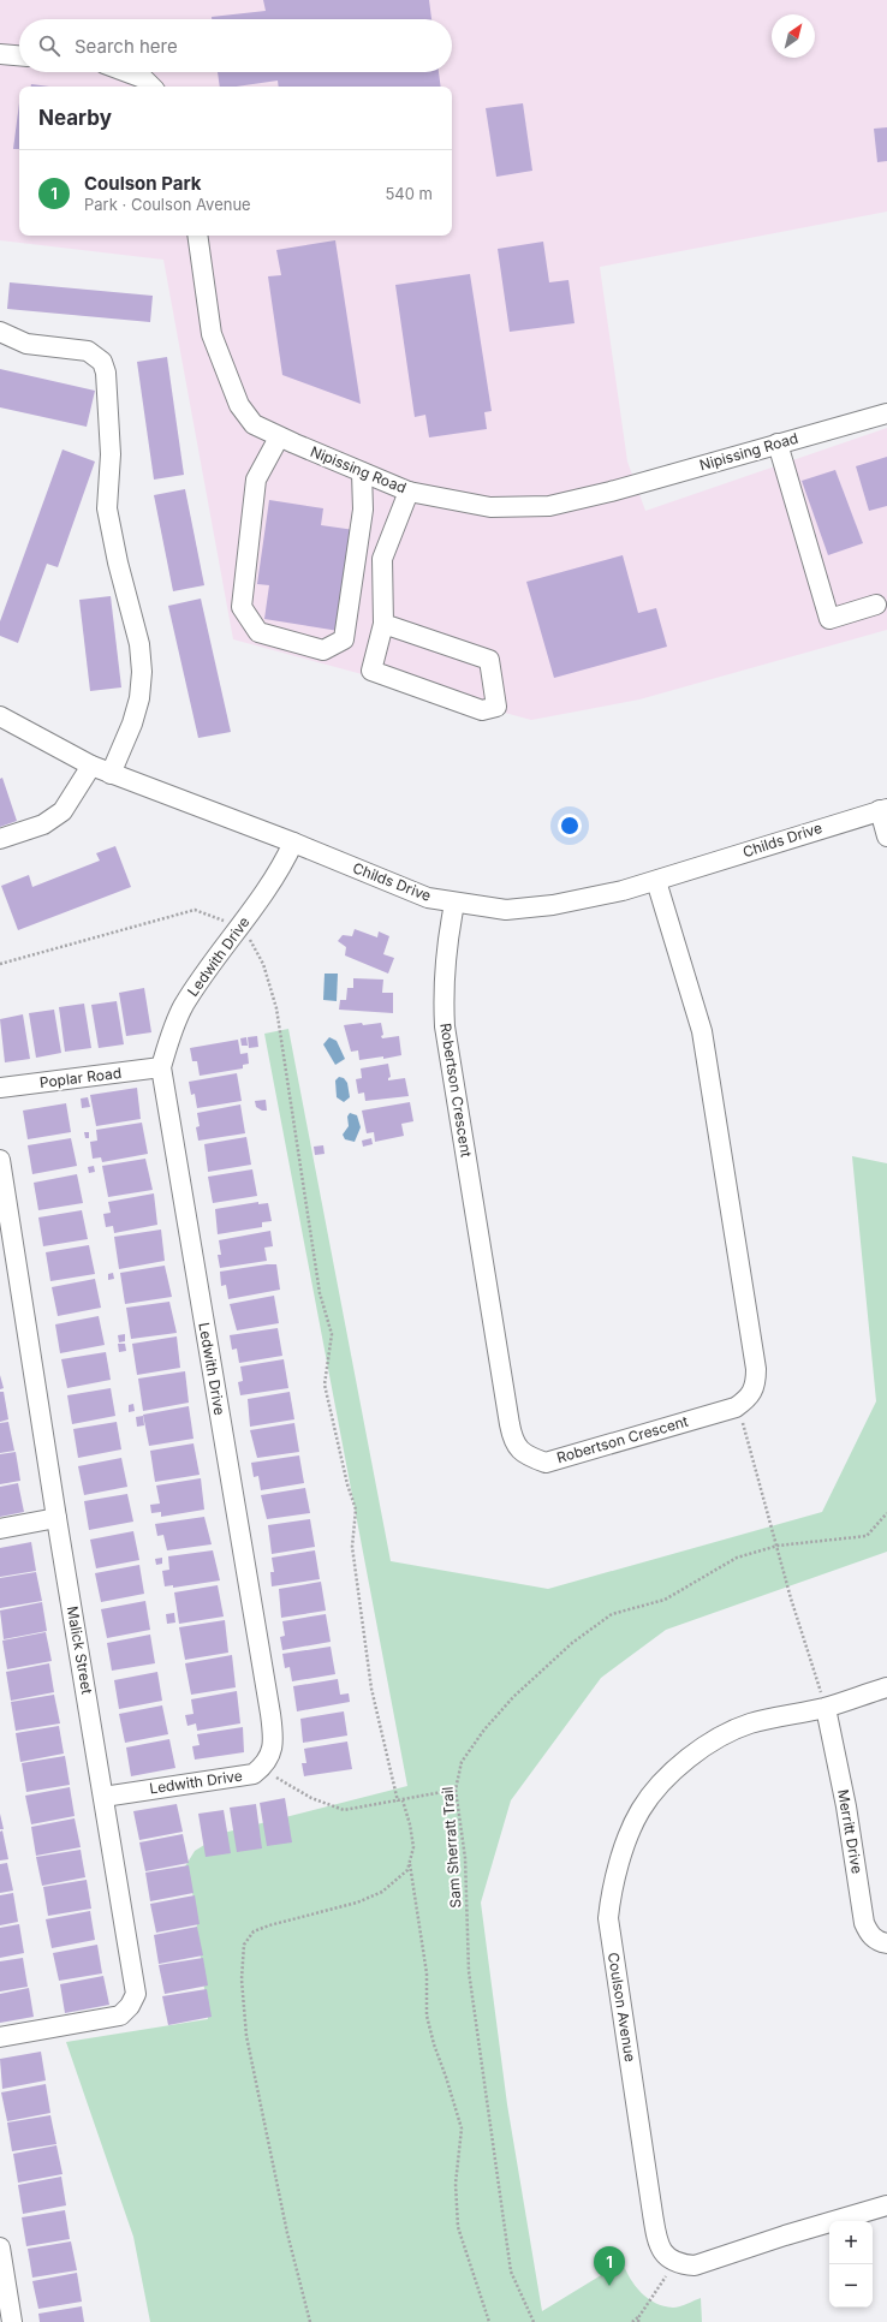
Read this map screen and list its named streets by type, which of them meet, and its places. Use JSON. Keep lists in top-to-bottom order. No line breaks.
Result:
{"streets":{"street":["Nipissing Road","Childs Drive","Ledwith Drive","Poplar Road","Robertson Crescent","Malick Street","Merritt Drive","Coulson Avenue"],"path":["Sam Sherratt Trail"]},"crossings":[["Childs Drive","Ledwith Drive"],["Childs Drive","Robertson Crescent"],["Ledwith Drive","Poplar Road"],["Ledwith Drive","Malick Street"],["Merritt Drive","Coulson Avenue"]],"north":"top right","page":{"search":"Search here","heading":"Nearby","list":[{"mark":"1","name":"Coulson Park","note":"Park · Coulson Avenue","value":"540 m"}],"map_buttons":["+","−"],"pins":"1"}}
